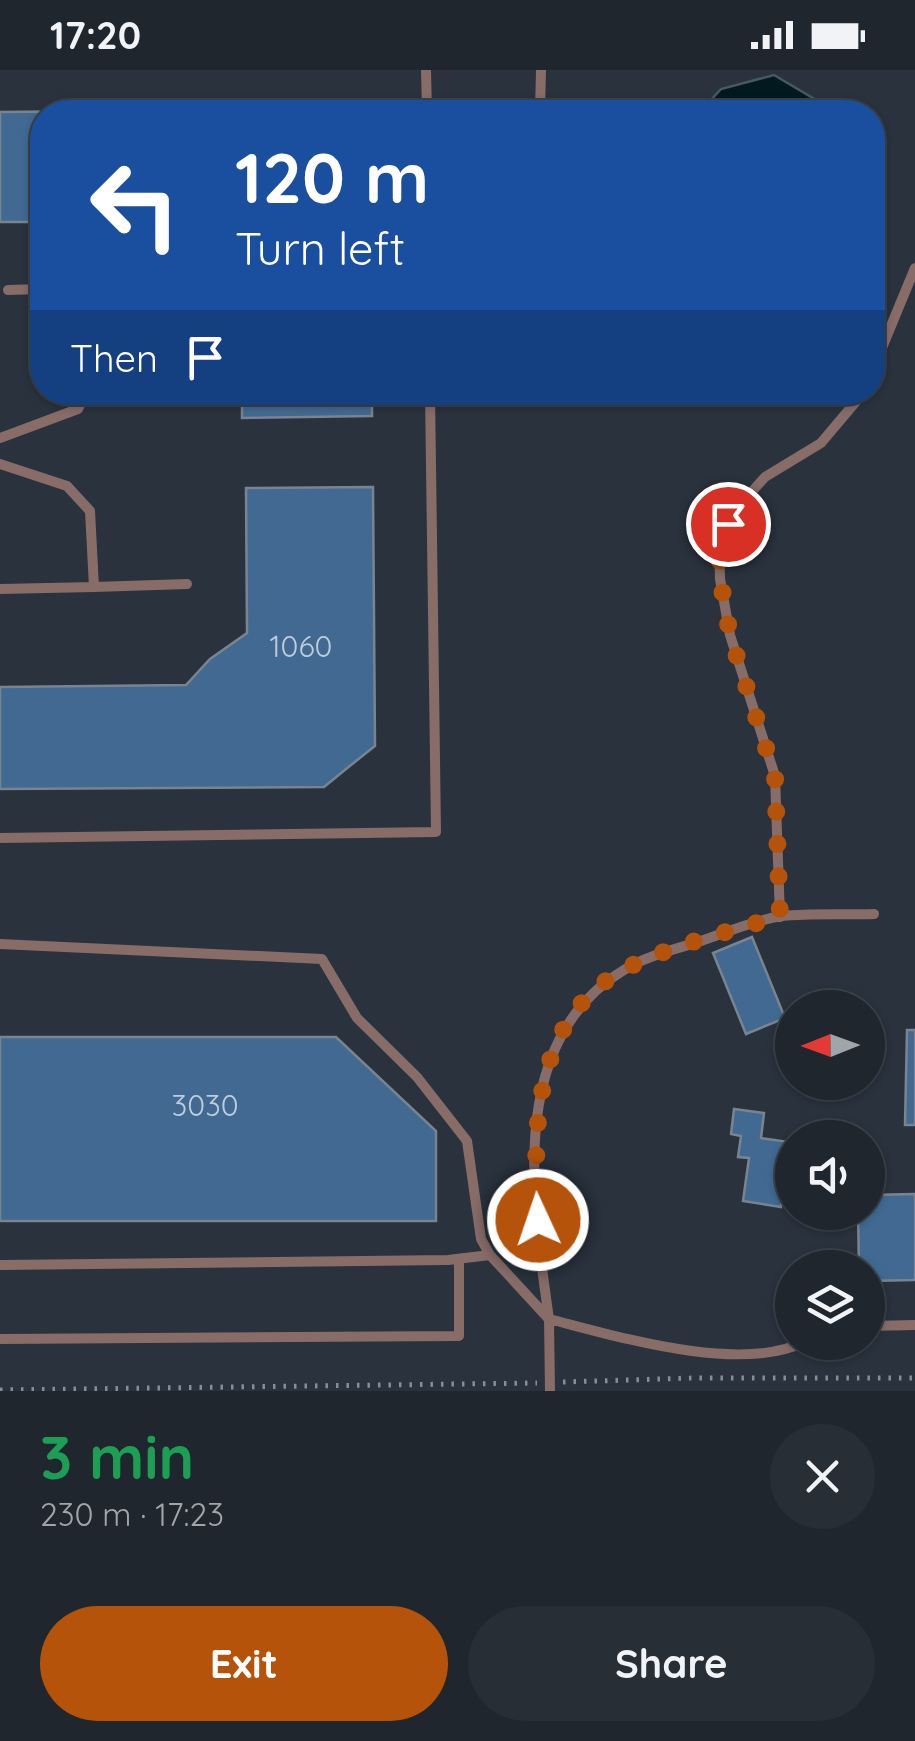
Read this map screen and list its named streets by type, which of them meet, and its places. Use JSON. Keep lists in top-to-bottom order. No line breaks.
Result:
{"house_numbers":["1060","3030"],"north":"left","page":{"status":"17:20","turn":["120 m","Turn left"],"then":"Then","heading":["3 min","230 m · 17:23"],"buttons":["Exit","Share"]}}
